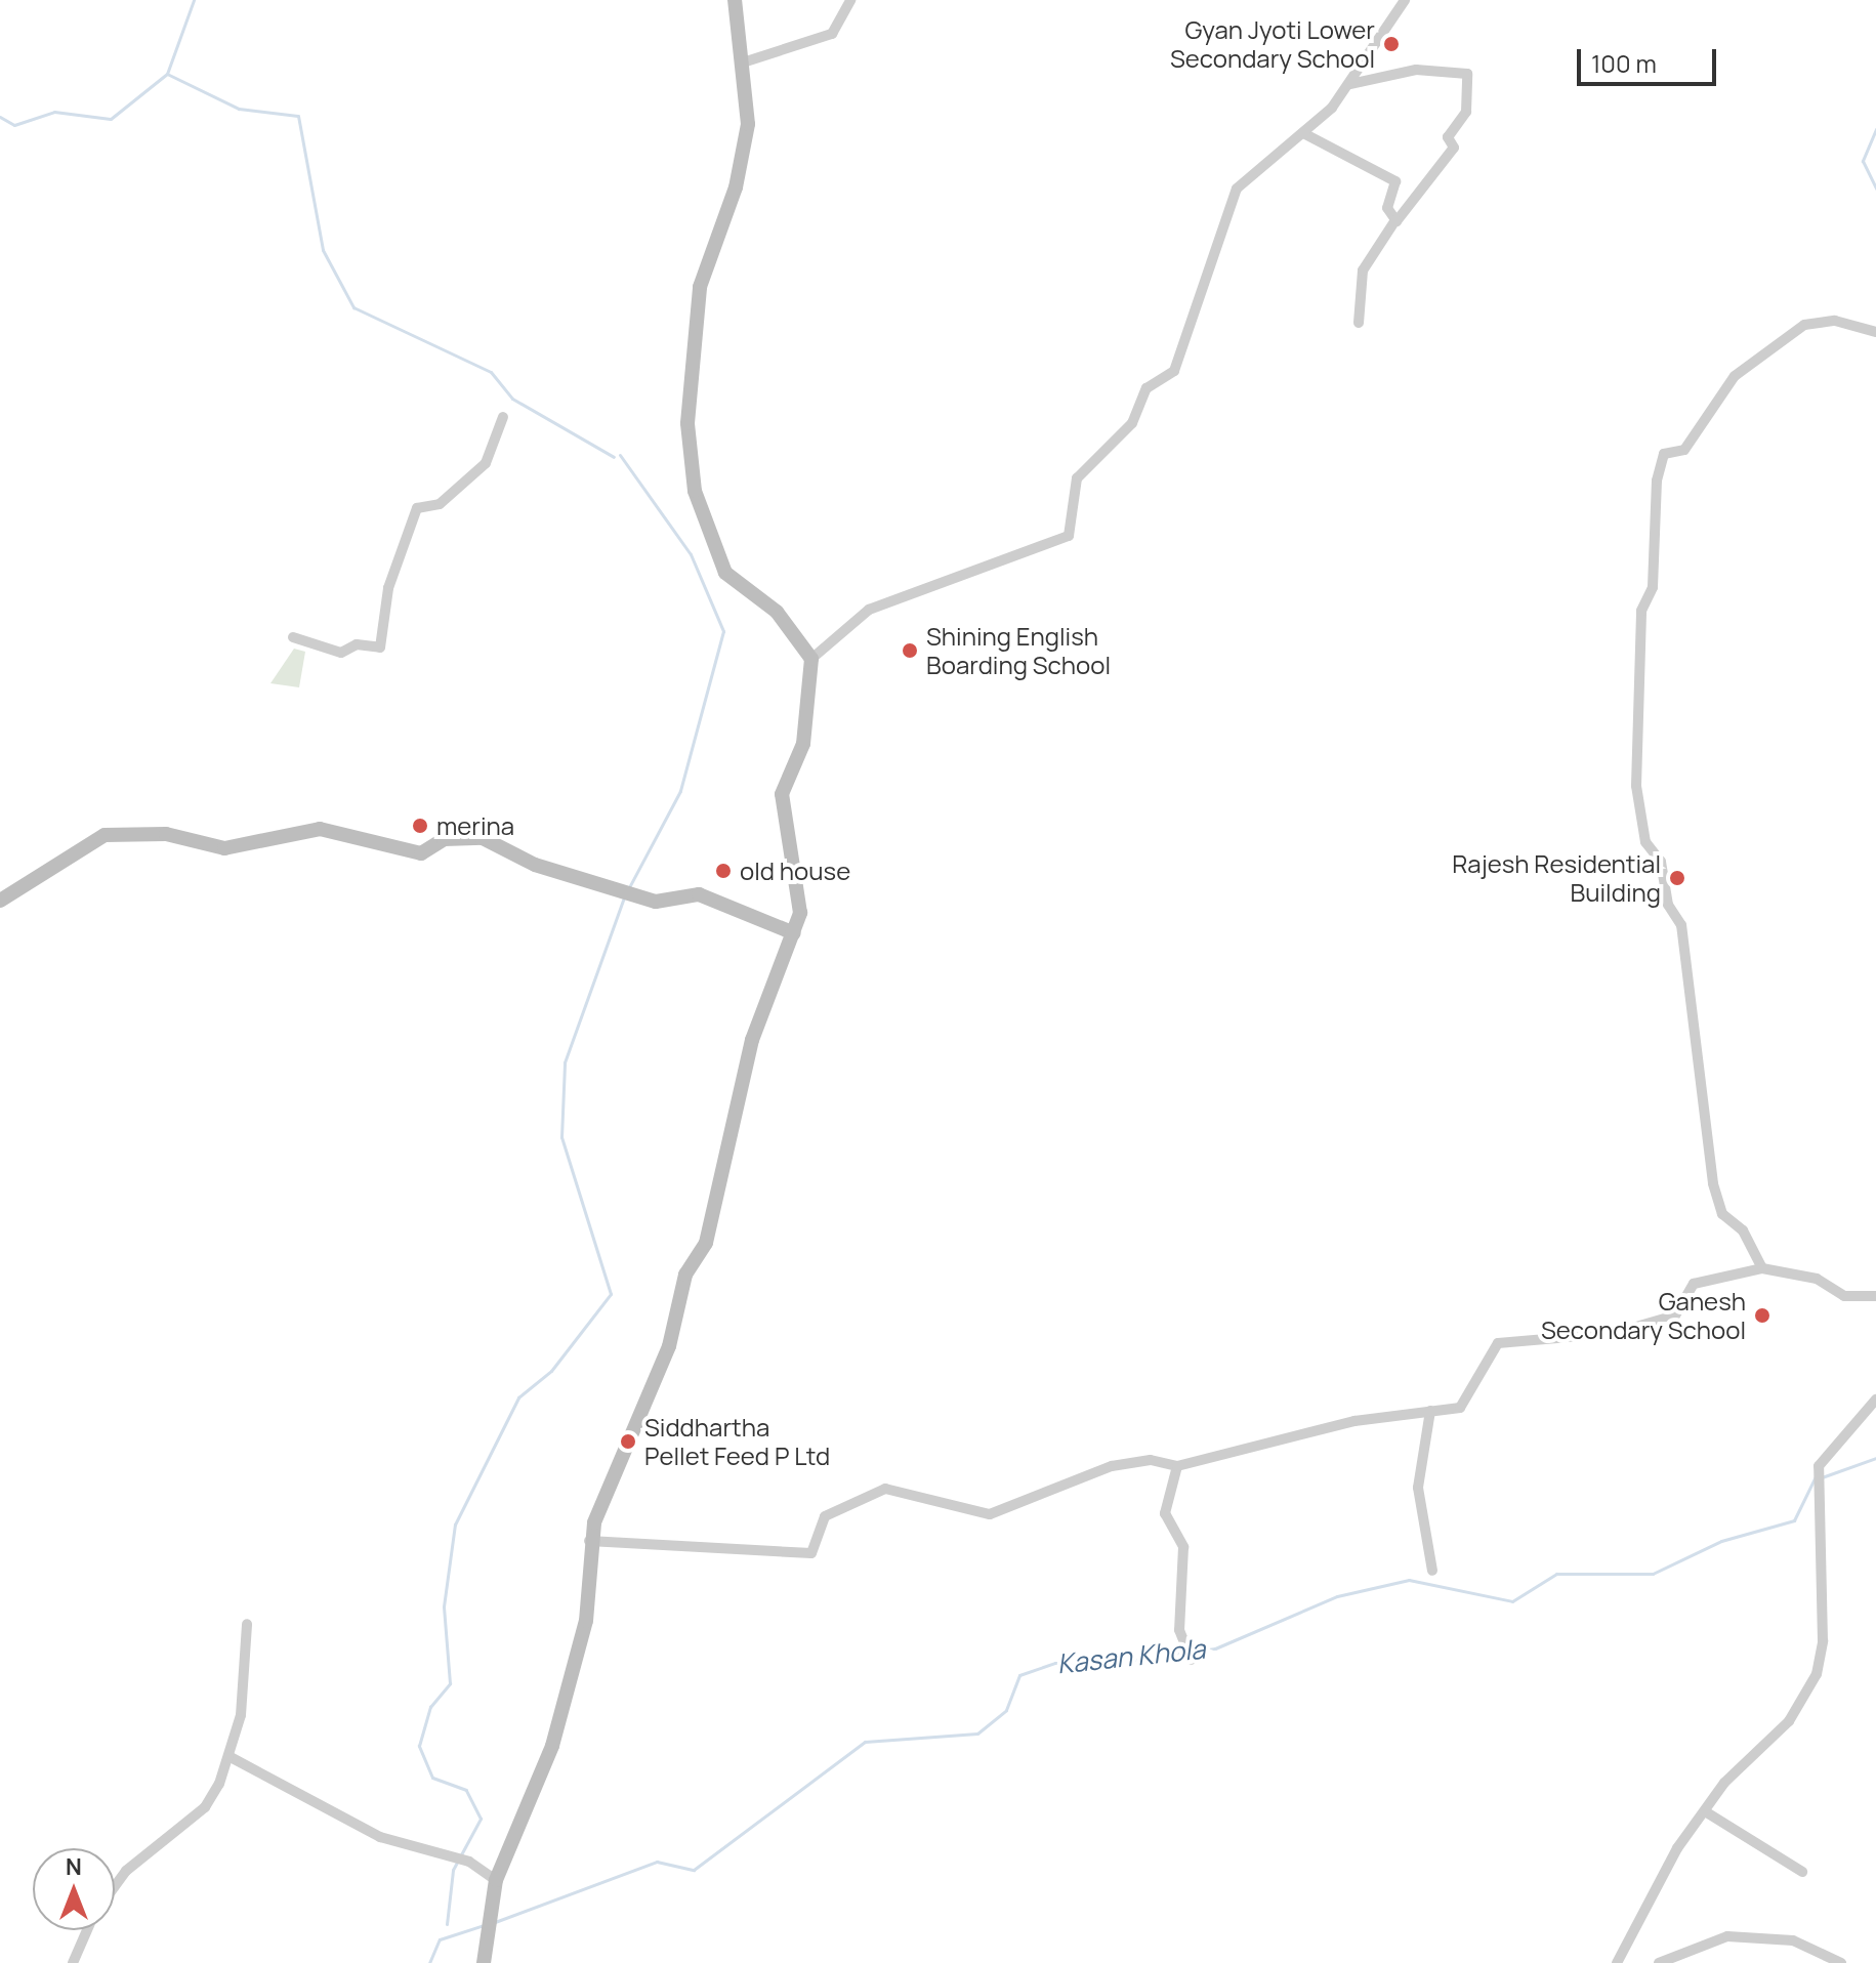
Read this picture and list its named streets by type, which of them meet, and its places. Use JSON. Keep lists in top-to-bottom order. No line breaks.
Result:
{"water":["Kasan Khola"],"places":["Gyan Jyoti Lower Secondary School","Shining English Boarding School","merina","old house","Rajesh Residential Building","Ganesh Secondary School","Siddhartha Pellet Feed P Ltd"],"scale_bar":"100 m","north":"top"}
